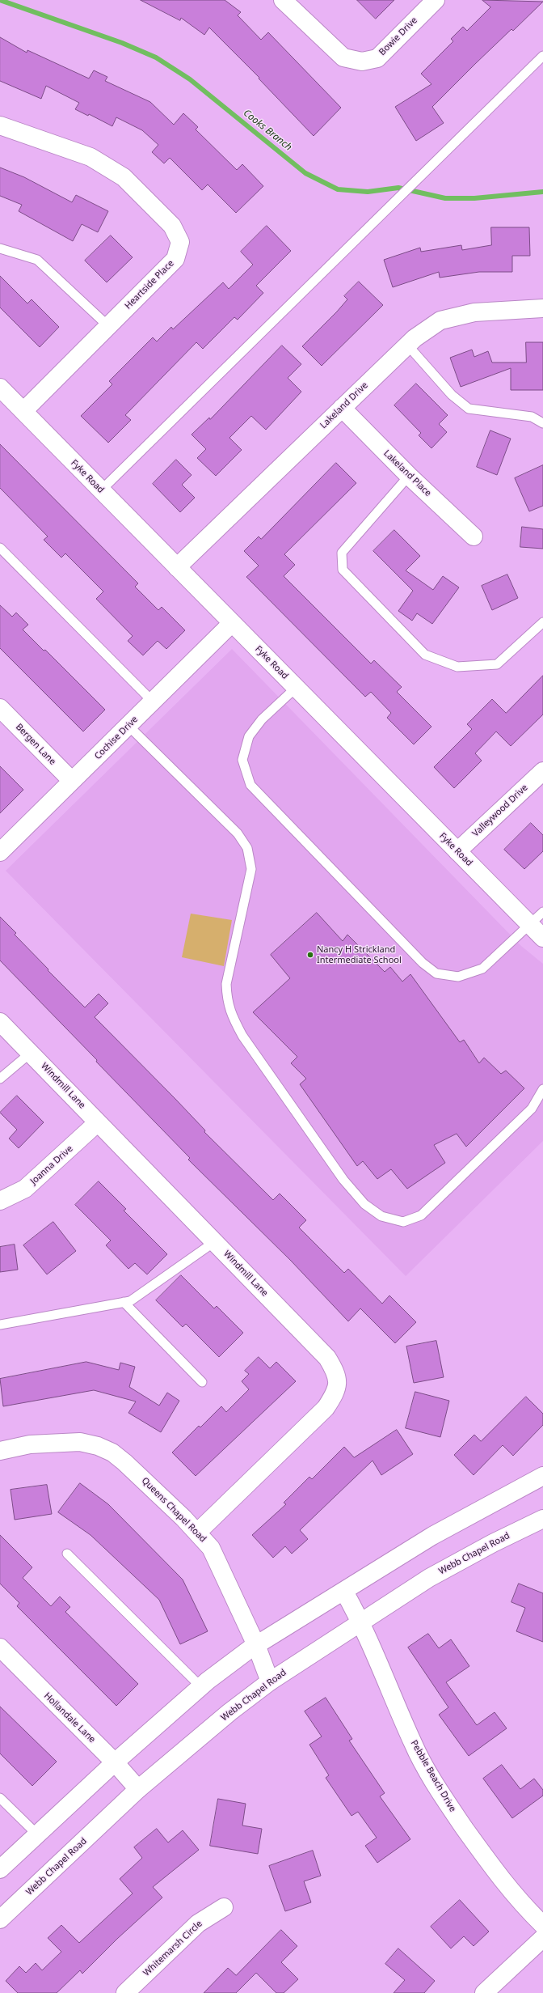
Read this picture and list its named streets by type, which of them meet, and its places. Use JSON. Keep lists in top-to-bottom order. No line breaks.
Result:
{"streets":{"street":["Bowie Drive","Heartside Place","Lakeland Drive","Lakeland Place","Fyke Road","Cochise Drive","Bergen Lane","Valleywood Drive","Windmill Lane","Joanna Drive","Queens Chapel Road","Webb Chapel Road","Hollandale Lane","Pebble Beach Drive","Whitemarsh Circle"]},"crossings":[["Heartside Place","Fyke Road"],["Lakeland Drive","Lakeland Place"],["Lakeland Drive","Fyke Road"],["Fyke Road","Cochise Drive"],["Fyke Road","Valleywood Drive"],["Cochise Drive","Bergen Lane"],["Windmill Lane","Joanna Drive"],["Windmill Lane","Queens Chapel Road"],["Queens Chapel Road","Webb Chapel Road"],["Webb Chapel Road","Hollandale Lane"],["Webb Chapel Road","Pebble Beach Drive"]],"water":["Cooks Branch"],"places":["Nancy H Strickland Intermediate School"]}
